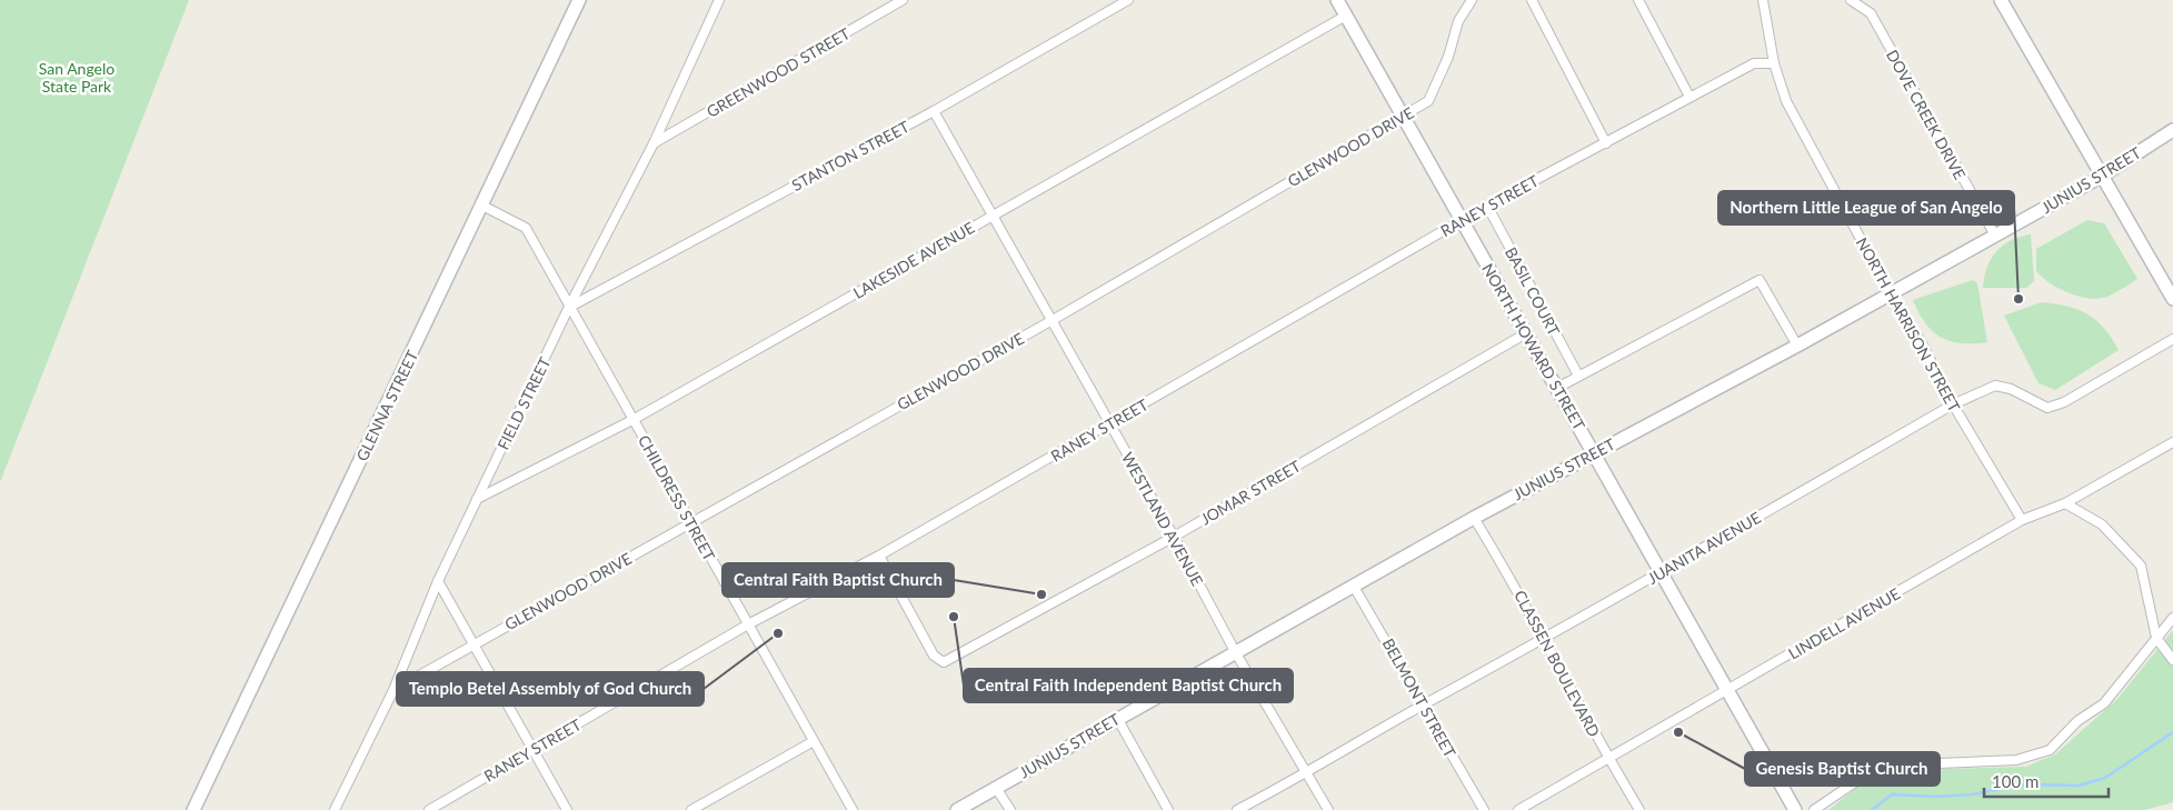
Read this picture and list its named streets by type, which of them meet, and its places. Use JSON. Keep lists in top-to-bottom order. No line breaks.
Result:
{"streets":{"street":["GREENWOOD STREET","DOVE CREEK DRIVE","GLENWOOD DRIVE","STANTON STREET","JUNIUS STREET","RANEY STREET","LAKESIDE AVENUE","BASIL COURT","NORTH HARRISON STREET","NORTH HOWARD STREET","FIELD STREET","GLENNA STREET","JOMAR STREET","CHILDRESS STREET","WESTLAND AVENUE","JUANITA AVENUE","LINDELL AVENUE","CLASSEN BOULEVARD","BELMONT STREET"]},"crossings":[["GREENWOOD STREET","FIELD STREET"],["DOVE CREEK DRIVE","JUNIUS STREET"],["GLENWOOD DRIVE","NORTH HOWARD STREET"],["GLENWOOD DRIVE","FIELD STREET"],["GLENWOOD DRIVE","CHILDRESS STREET"],["GLENWOOD DRIVE","WESTLAND AVENUE"],["STANTON STREET","FIELD STREET"],["STANTON STREET","CHILDRESS STREET"],["STANTON STREET","WESTLAND AVENUE"],["JUNIUS STREET","NORTH HARRISON STREET"],["JUNIUS STREET","NORTH HOWARD STREET"],["JUNIUS STREET","WESTLAND AVENUE"],["JUNIUS STREET","CLASSEN BOULEVARD"],["JUNIUS STREET","BELMONT STREET"],["RANEY STREET","BASIL COURT"],["RANEY STREET","NORTH HARRISON STREET"],["RANEY STREET","NORTH HOWARD STREET"],["RANEY STREET","JOMAR STREET"],["RANEY STREET","CHILDRESS STREET"],["RANEY STREET","WESTLAND AVENUE"],["LAKESIDE AVENUE","NORTH HOWARD STREET"],["LAKESIDE AVENUE","FIELD STREET"],["LAKESIDE AVENUE","CHILDRESS STREET"],["LAKESIDE AVENUE","WESTLAND AVENUE"],["NORTH HARRISON STREET","JUANITA AVENUE"],["NORTH HARRISON STREET","LINDELL AVENUE"],["NORTH HOWARD STREET","JOMAR STREET"],["NORTH HOWARD STREET","JUANITA AVENUE"],["NORTH HOWARD STREET","LINDELL AVENUE"],["FIELD STREET","CHILDRESS STREET"],["GLENNA STREET","CHILDRESS STREET"],["JOMAR STREET","WESTLAND AVENUE"],["WESTLAND AVENUE","JUANITA AVENUE"],["JUANITA AVENUE","CLASSEN BOULEVARD"],["JUANITA AVENUE","BELMONT STREET"],["LINDELL AVENUE","CLASSEN BOULEVARD"]],"parks":["San Angelo State Park"],"places":["Northern Little League of San Angelo","Central Faith Baptist Church","Central Faith Independent Baptist Church","Templo Betel Assembly of God Church","Genesis Baptist Church"],"scale_bar":"100 m"}
